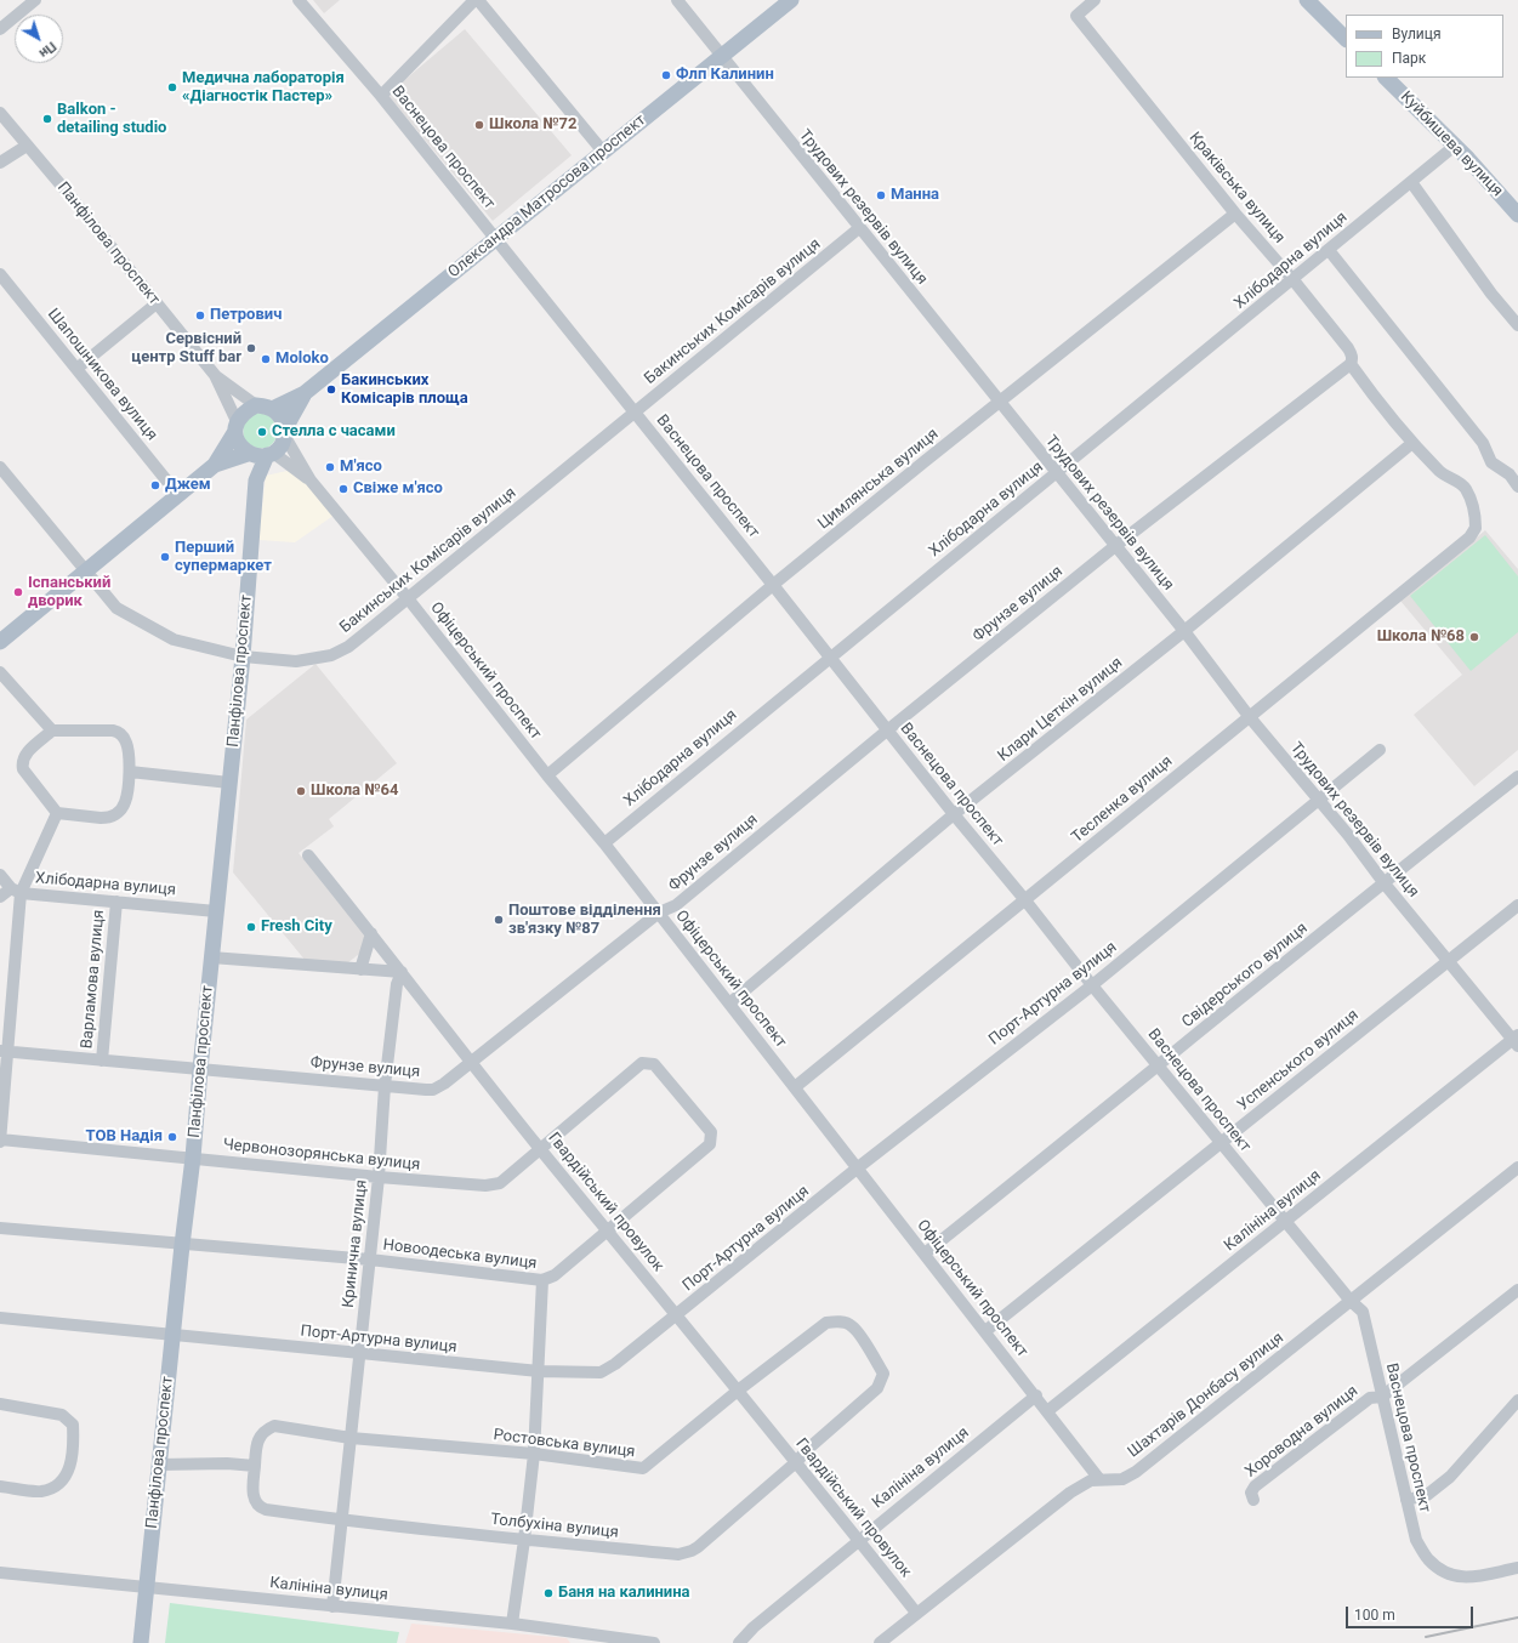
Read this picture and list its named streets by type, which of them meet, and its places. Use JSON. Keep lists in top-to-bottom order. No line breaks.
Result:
{"streets":{"main road":["Куйбишева вулиця","Олександра Матросова проспект","Панфілова проспект"],"street":["Васнецова проспект","Краківська вулиця","Трудових резервів вулиця","Хлібодарна вулиця","Бакинських Комісарів вулиця","Шапошникова вулиця","Цимлянська вулиця","Фрунзе вулиця","Офіцерський проспект","Клари Цеткін вулиця","Тесленка вулиця","Свідерського вулиця","Варламова вулиця","Порт-Артурна вулиця","Успенського вулиця","Червонозорянська вулиця","Гвардійський провулок","Калініна вулиця","Кринична вулиця","Новоодеська вулиця","Шахтарів Донбасу вулиця","Хороводна вулиця","Ростовська вулиця","Толбухіна вулиця"]},"crossings":[["Куйбишева вулиця","Хлібодарна вулиця"],["Васнецова проспект","Олександра Матросова проспект"],["Васнецова проспект","Хлібодарна вулиця"],["Васнецова проспект","Бакинських Комісарів вулиця"],["Васнецова проспект","Цимлянська вулиця"],["Васнецова проспект","Фрунзе вулиця"],["Васнецова проспект","Клари Цеткін вулиця"],["Васнецова проспект","Тесленка вулиця"],["Васнецова проспект","Свідерського вулиця"],["Васнецова проспект","Порт-Артурна вулиця"],["Васнецова проспект","Успенського вулиця"],["Васнецова проспект","Калініна вулиця"],["Васнецова проспект","Шахтарів Донбасу вулиця"],["Васнецова проспект","Хороводна вулиця"],["Краківська вулиця","Хлібодарна вулиця"],["Краківська вулиця","Цимлянська вулиця"],["Краківська вулиця","Фрунзе вулиця"],["Краківська вулиця","Клари Цеткін вулиця"],["Краківська вулиця","Тесленка вулиця"],["Олександра Матросова проспект","Трудових резервів вулиця"],["Трудових резервів вулиця","Хлібодарна вулиця"],["Трудових резервів вулиця","Бакинських Комісарів вулиця"],["Трудових резервів вулиця","Цимлянська вулиця"],["Трудових резервів вулиця","Фрунзе вулиця"],["Трудових резервів вулиця","Клари Цеткін вулиця"],["Трудових резервів вулиця","Тесленка вулиця"],["Трудових резервів вулиця","Свідерського вулиця"],["Трудових резервів вулиця","Порт-Артурна вулиця"],["Трудових резервів вулиця","Успенського вулиця"],["Трудових резервів вулиця","Калініна вулиця"],["Панфілова проспект","Хлібодарна вулиця"],["Панфілова проспект","Бакинських Комісарів вулиця"],["Панфілова проспект","Фрунзе вулиця"],["Панфілова проспект","Порт-Артурна вулиця"],["Панфілова проспект","Червонозорянська вулиця"],["Панфілова проспект","Калініна вулиця"],["Панфілова проспект","Новоодеська вулиця"],["Хлібодарна вулиця","Офіцерський проспект"],["Хлібодарна вулиця","Варламова вулиця"],["Бакинських Комісарів вулиця","Офіцерський проспект"],["Цимлянська вулиця","Офіцерський проспект"],["Фрунзе вулиця","Офіцерський проспект"],["Фрунзе вулиця","Варламова вулиця"],["Фрунзе вулиця","Гвардійський провулок"],["Фрунзе вулиця","Кринична вулиця"],["Офіцерський проспект","Клари Цеткін вулиця"],["Офіцерський проспект","Тесленка вулиця"],["Офіцерський проспект","Свідерського вулиця"],["Офіцерський проспект","Порт-Артурна вулиця"],["Офіцерський проспект","Успенського вулиця"],["Офіцерський проспект","Калініна вулиця"],["Офіцерський проспект","Шахтарів Донбасу вулиця"],["Порт-Артурна вулиця","Гвардійський провулок"],["Порт-Артурна вулиця","Кринична вулиця"],["Червонозорянська вулиця","Гвардійський провулок"],["Червонозорянська вулиця","Кринична вулиця"],["Червонозорянська вулиця","Новоодеська вулиця"],["Гвардійський провулок","Калініна вулиця"],["Гвардійський провулок","Кринична вулиця"],["Гвардійський провулок","Новоодеська вулиця"],["Гвардійський провулок","Шахтарів Донбасу вулиця"],["Гвардійський провулок","Ростовська вулиця"],["Гвардійський провулок","Толбухіна вулиця"],["Калініна вулиця","Кринична вулиця"],["Кринична вулиця","Новоодеська вулиця"],["Кринична вулиця","Ростовська вулиця"],["Кринична вулиця","Толбухіна вулиця"],["Ростовська вулиця","Толбухіна вулиця"]],"places":["Флп Калинин","Медична лабораторія «Діагностік Пастер»","Balkon - detailing studio","Школа №72","Манна","Петрович","Сервісний центр Stuff bar","Moloko","Бакинських Комісарів площа","Стелла с часами","М'ясо","Джем","Свіже м'ясо","Перший супермаркет","Іспанський дворик","Школа №68","Школа №64","Поштове відділення зв'язку №87","Fresh City","ТОВ Надія","Баня на калинина"],"legend":["Вулиця","Парк"],"scale_bar":"100 m","north":"bottom right"}
